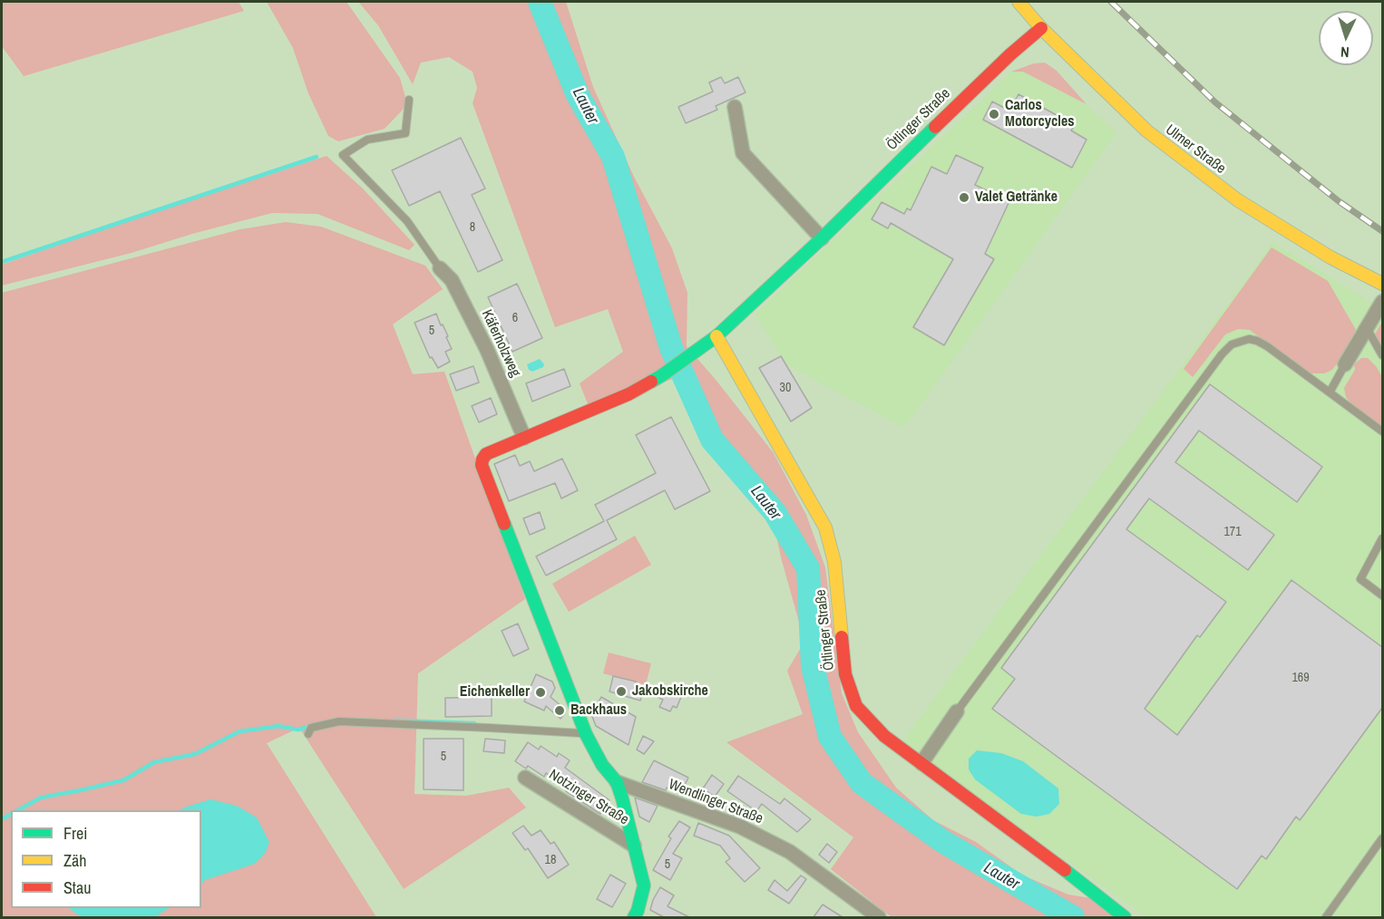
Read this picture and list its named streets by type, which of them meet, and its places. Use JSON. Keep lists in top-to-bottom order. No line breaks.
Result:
{"streets":{"street":["Ötlinger Straße","Ulmer Straße","Käferholzweg","Notzinger Straße","Wendlinger Straße"]},"crossings":[["Ötlinger Straße","Ulmer Straße"],["Ötlinger Straße","Käferholzweg"],["Ötlinger Straße","Notzinger Straße"],["Ötlinger Straße","Wendlinger Straße"],["Notzinger Straße","Wendlinger Straße"]],"water":["Lauter"],"places":["Carlos Motorcycles","Valet Getränke","Jakobskirche","Eichenkeller","Backhaus"],"house_numbers":["8","6","5","30","171","169","5","18","5"],"legend":["Frei","Zäh","Stau"],"north":"bottom"}
